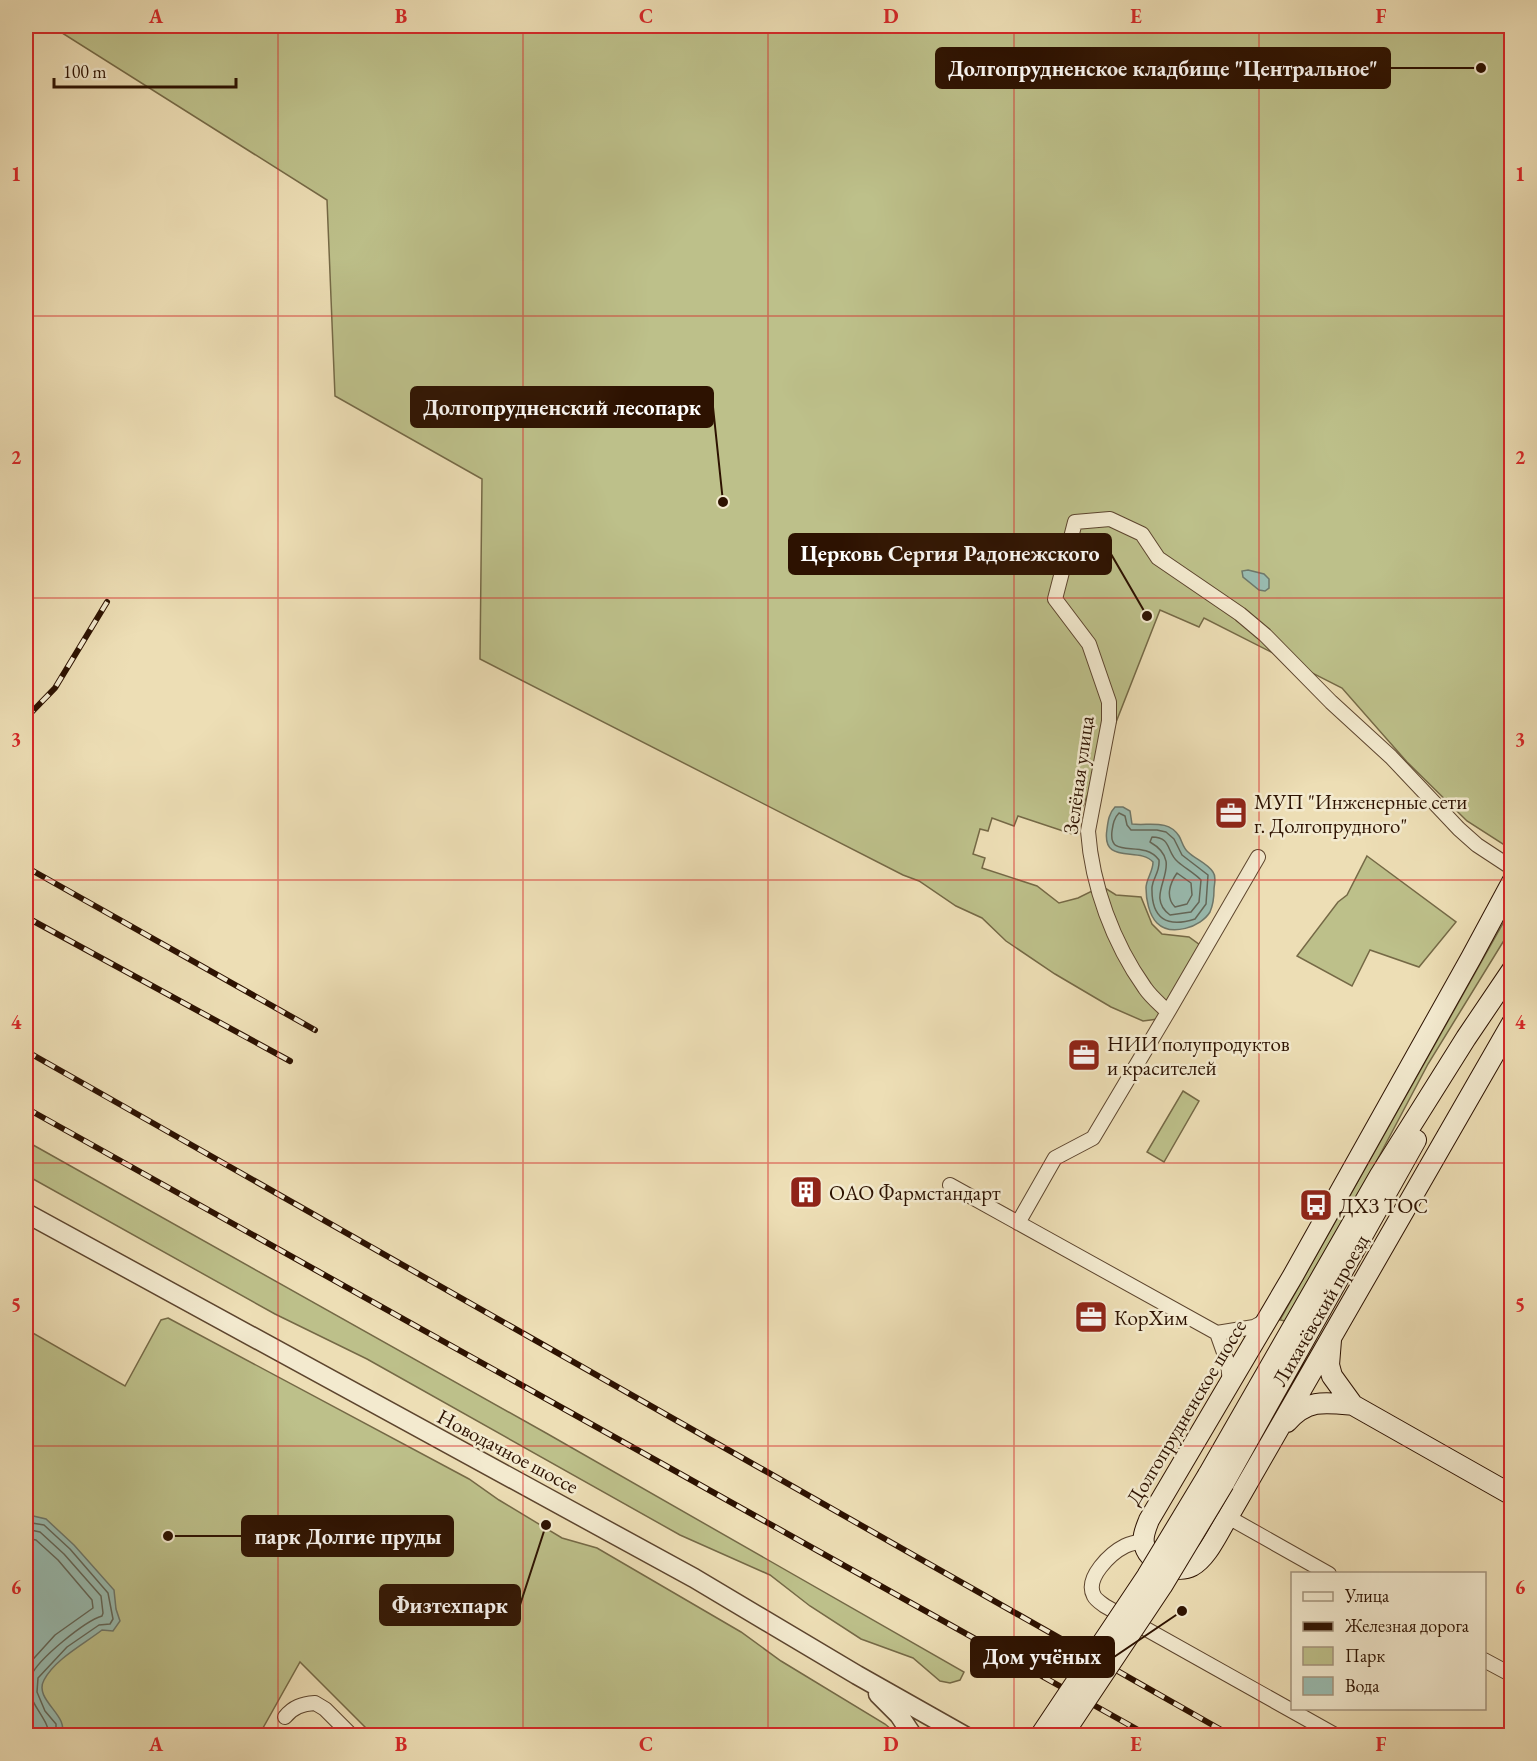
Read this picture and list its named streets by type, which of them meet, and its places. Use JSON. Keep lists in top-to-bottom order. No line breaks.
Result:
{"streets":{"main road":["Лихачёвский проезд","Долгопрудненское шоссе"],"street":["Зелёная улица","Новодачное шоссе"]},"places":{"other":["Долгопрудненское кладбище \"Центральное\"","Долгопрудненский лесопарк","Церковь Сергия Радонежского","Физтехпарк","парк Долгие пруды","Дом учёных"],"office":["МУП \"Инженерные сети г. Долгопрудного\"","НИИ полупродуктов и красителей","КорХим"],"building":["ОАО Фармстандарт"],"bus stop":["ДХЗ ТОС"]},"legend":["Улица","Железная дорога","Парк","Вода"],"scale_bar":"100 m","grid":{"columns":["A","B","C","D","E","F"],"rows":["1","2","3","4","5","6"]}}
